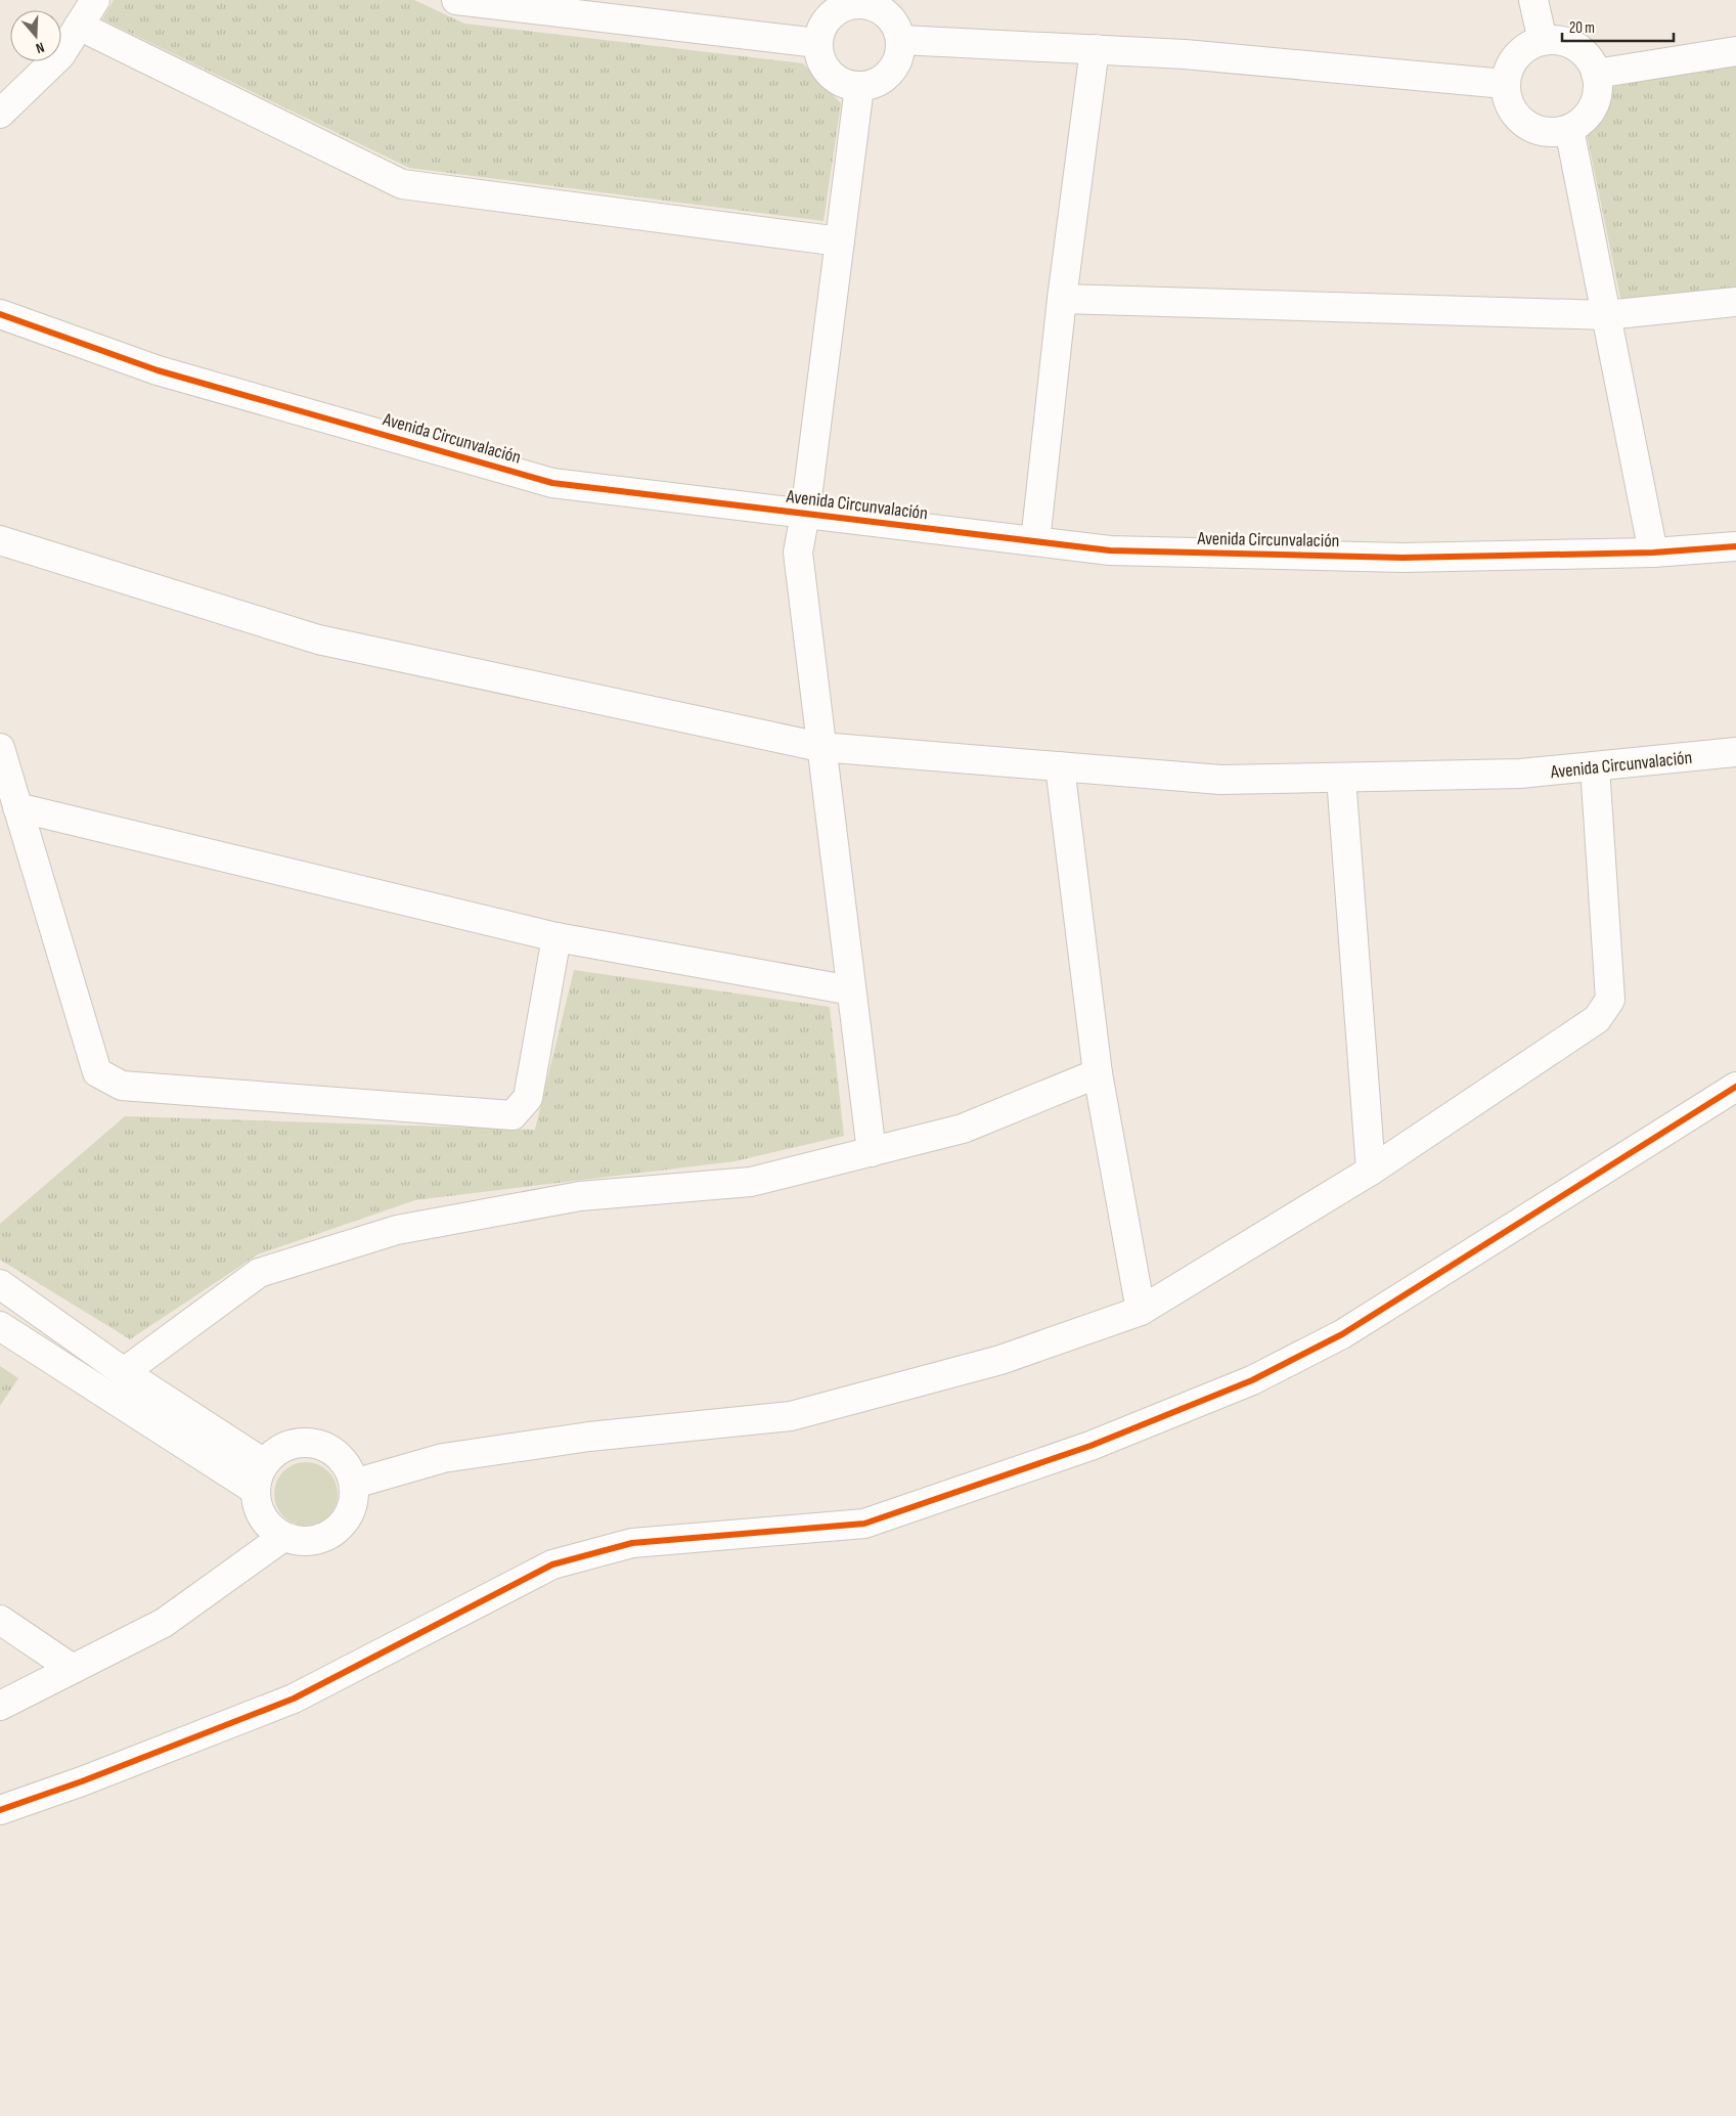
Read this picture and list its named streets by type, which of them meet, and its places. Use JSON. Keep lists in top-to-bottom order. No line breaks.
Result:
{"streets":{"street":["Avenida Circunvalación"]},"scale_bar":"20 m","north":"bottom"}
